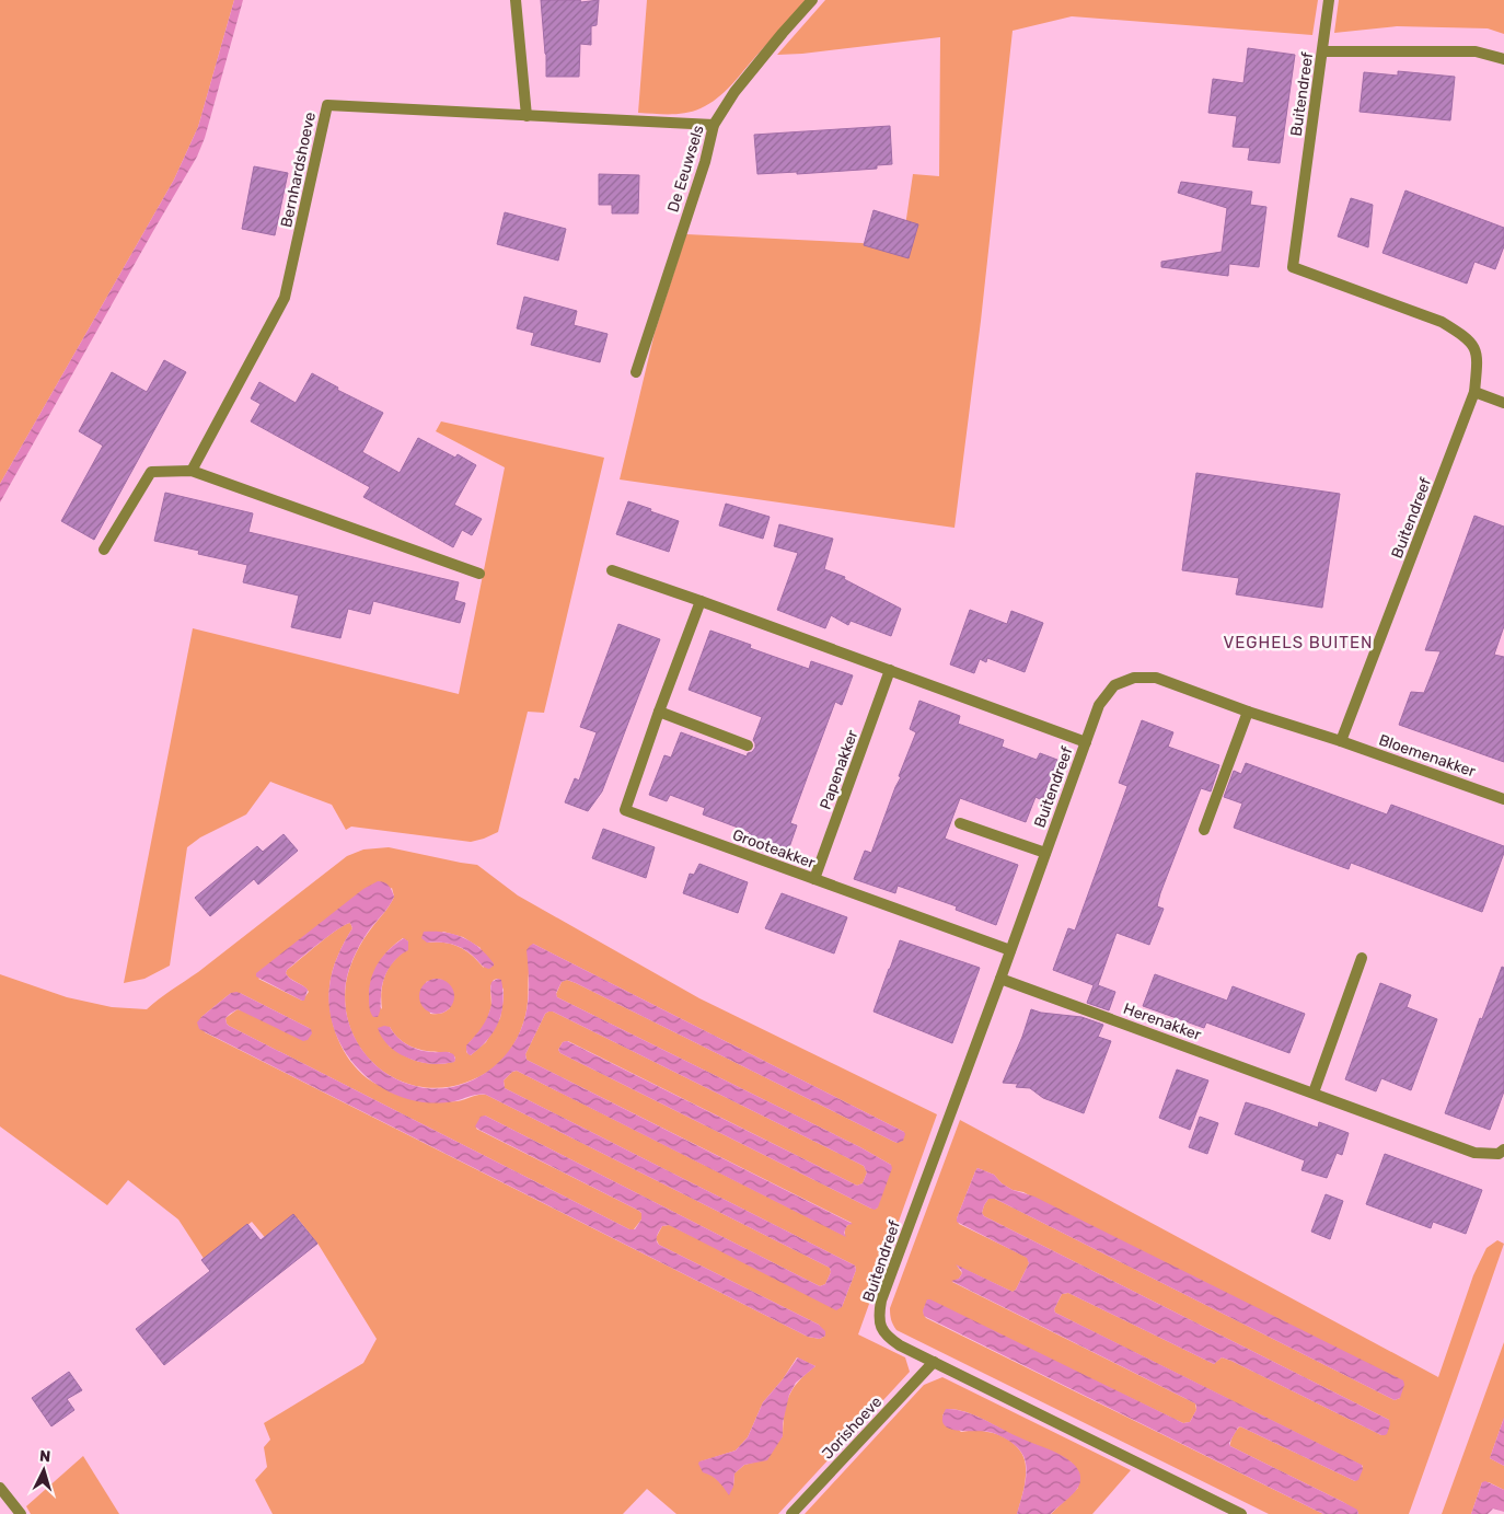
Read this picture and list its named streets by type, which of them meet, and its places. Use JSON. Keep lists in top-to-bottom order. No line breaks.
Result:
{"streets":{"street":["Buitendreef","De Eeuwsels","Bernhardshoeve","Bloemenakker","Papenakker","Grooteakker","Herenakker","Jorishoeve"]},"crossings":[["Buitendreef","Bloemenakker"],["Buitendreef","Grooteakker"],["Buitendreef","Herenakker"],["Buitendreef","Jorishoeve"],["De Eeuwsels","Bernhardshoeve"],["Papenakker","Grooteakker"]],"districts":["VEGHELS BUITEN"],"north":"top"}
